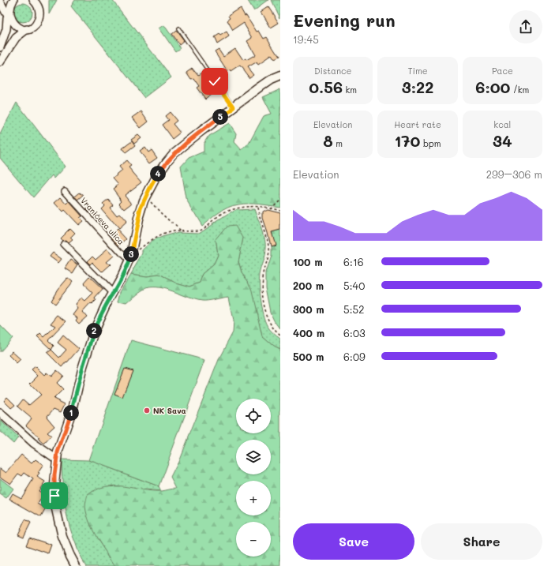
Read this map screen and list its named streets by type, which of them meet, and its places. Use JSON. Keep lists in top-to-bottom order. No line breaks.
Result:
{"streets":{"street":["Vranićeva ulica"]},"places":["NK Sava"],"page":{"heading":["Evening run","19:45"],"stats":[["Distance","0.56 km"],["Time","3:22"],["Pace","6:00 /km"],["Elevation","8 m"],["Heart rate","170 bpm"],["kcal","34"]],"pins":["5","4","3","2","1"],"chart":["Elevation","299–306 m"],"list":[{"name":"100 m","note":"6:16"},{"name":"200 m","note":"5:40"},{"name":"300 m","note":"5:52"},{"name":"400 m","note":"6:03"},{"name":"500 m","note":"6:09"}],"map_buttons":["+","−"],"buttons":["Save","Share"]}}
